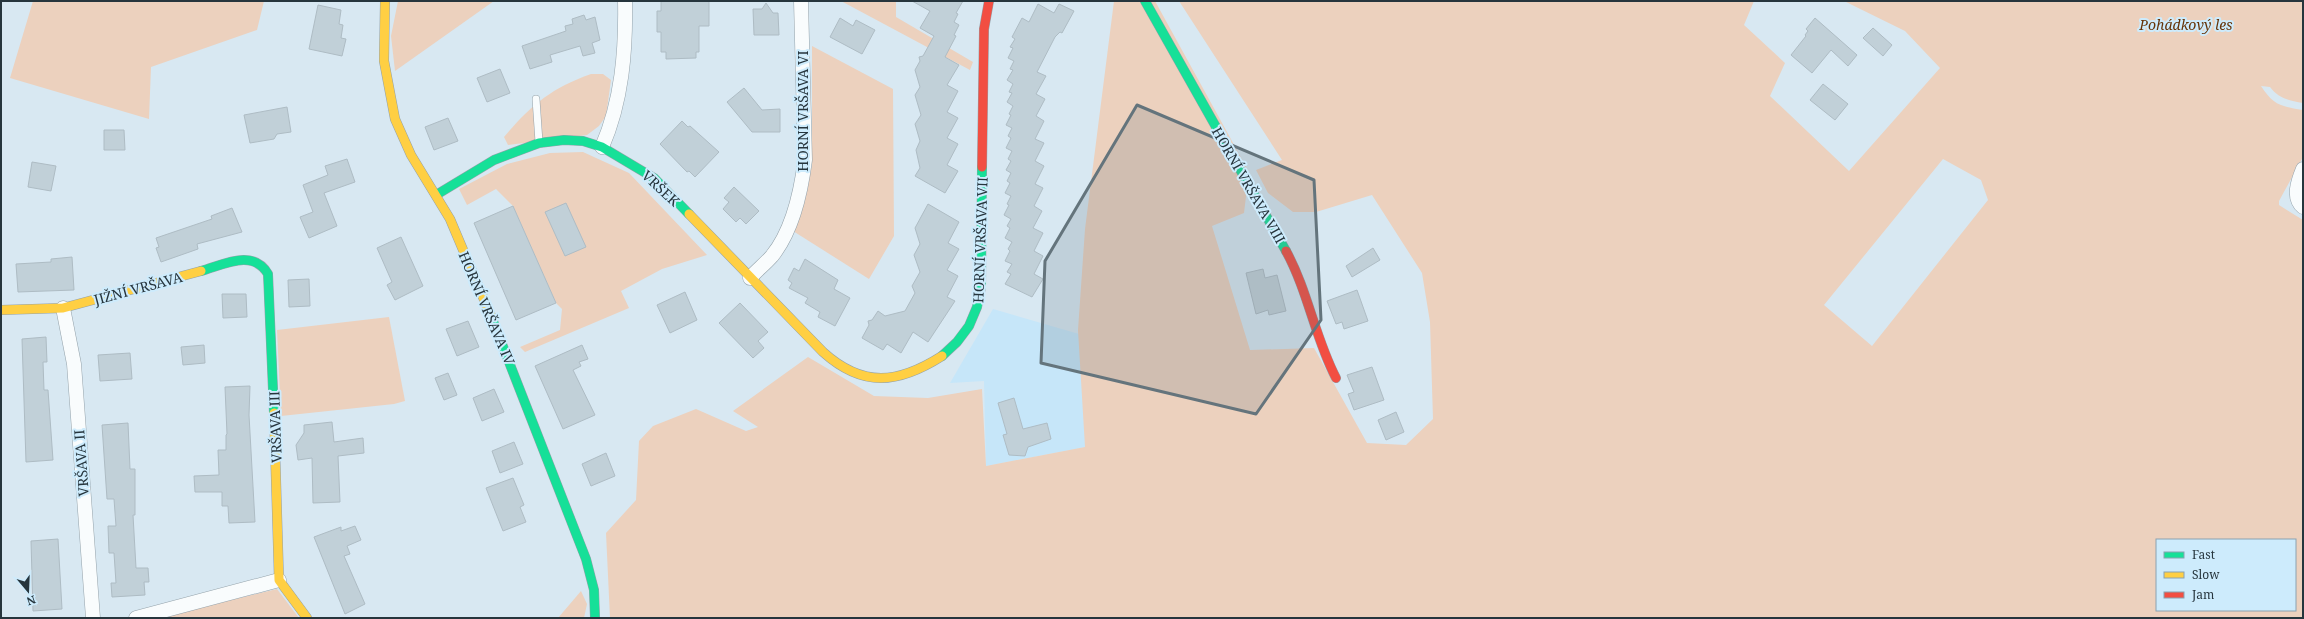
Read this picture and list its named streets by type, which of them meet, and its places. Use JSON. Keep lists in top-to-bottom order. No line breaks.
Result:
{"streets":{"street":["HORNÍ VRŠAVA VI","HORNÍ VRŠAVA VIII","VRŠEK","HORNÍ VRŠAVA VII","JIŽNÍ VRŠAVA","HORNÍ VRŠAVA IV","VRŠAVA III","VRŠAVA II"]},"crossings":[["HORNÍ VRŠAVA VI","VRŠEK"],["VRŠEK","HORNÍ VRŠAVA VII"],["VRŠEK","HORNÍ VRŠAVA IV"],["JIŽNÍ VRŠAVA","VRŠAVA III"],["JIŽNÍ VRŠAVA","VRŠAVA II"]],"parks":["Pohádkový les"],"legend":["Fast","Slow","Jam"],"north":"bottom"}
